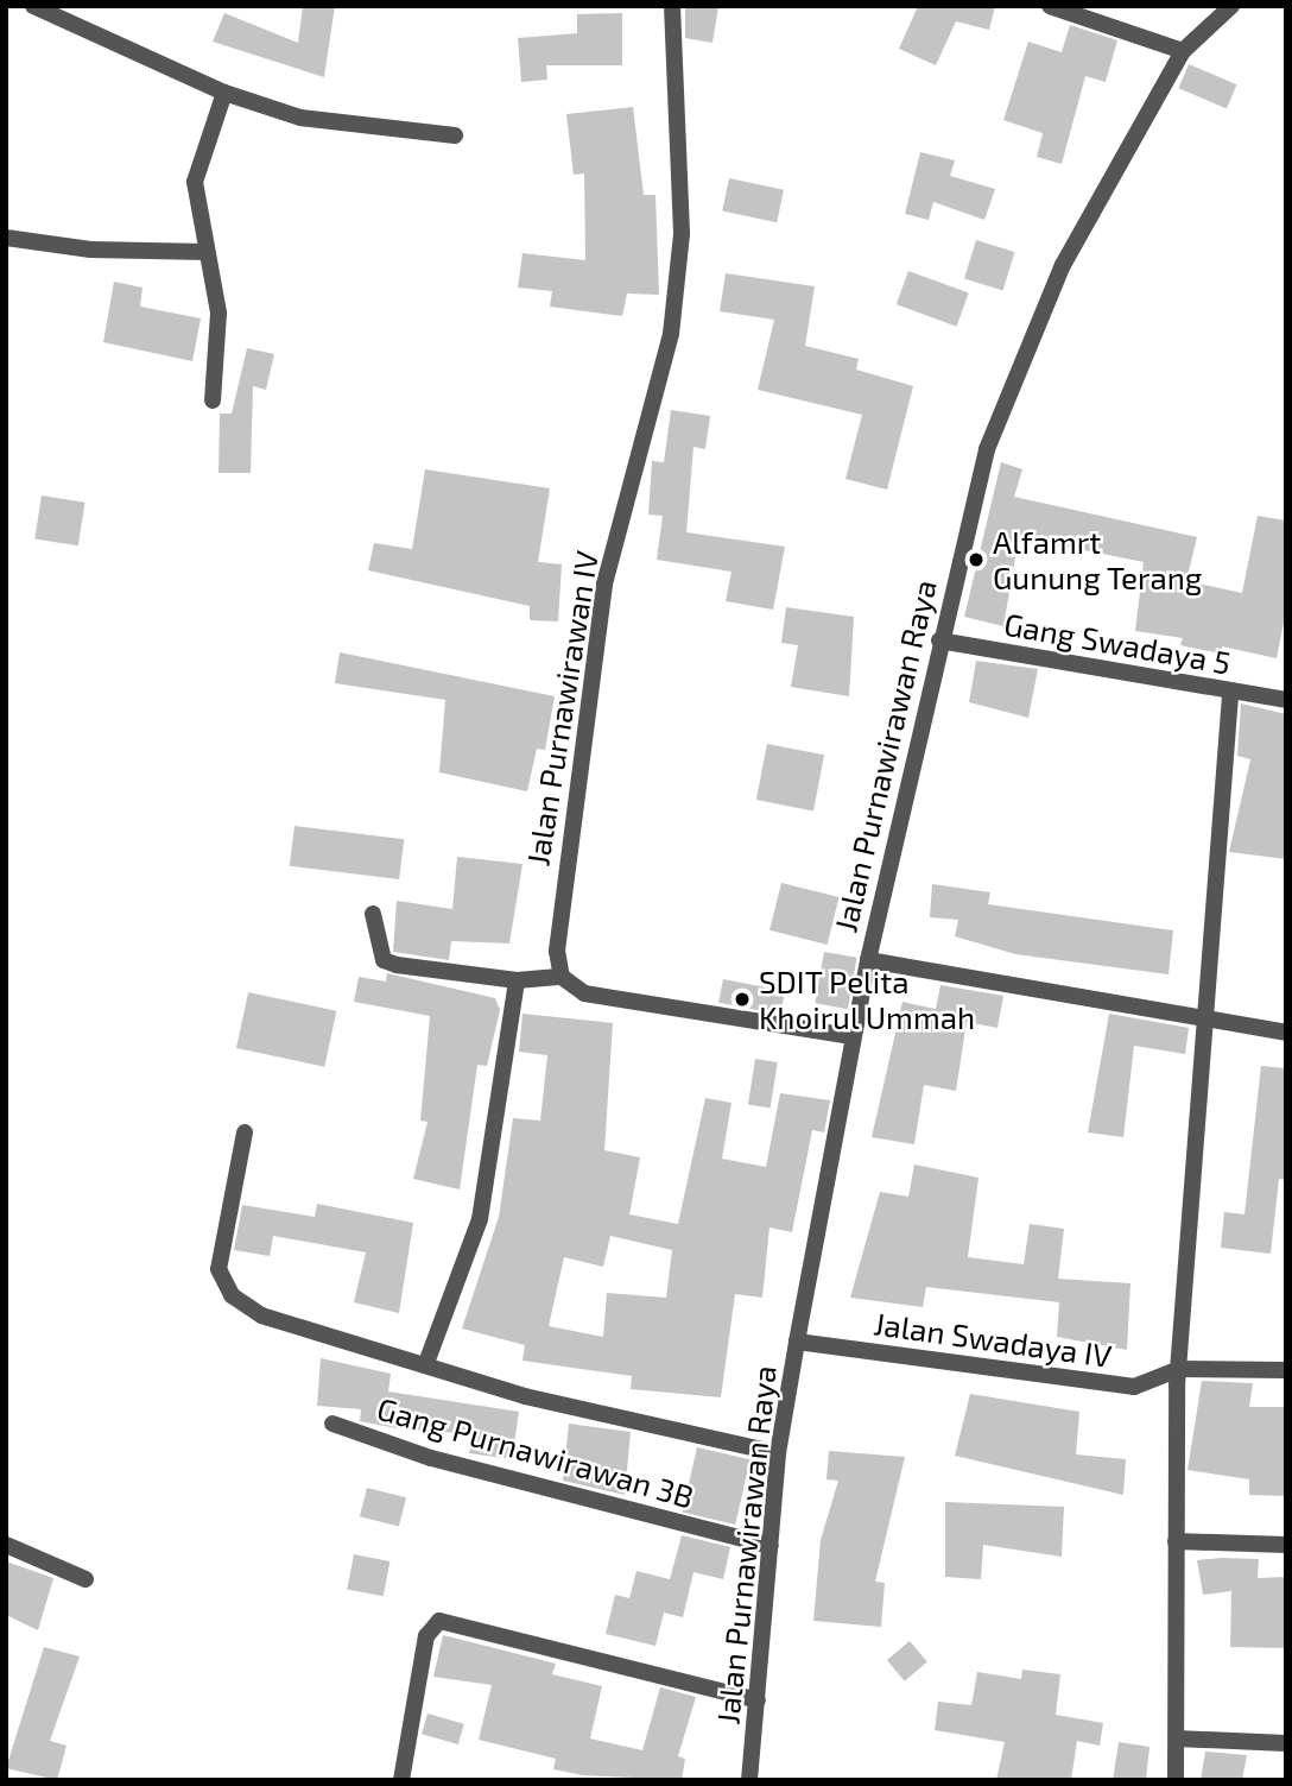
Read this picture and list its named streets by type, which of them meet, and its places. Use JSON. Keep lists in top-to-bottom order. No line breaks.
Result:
{"streets":{"street":["Gang Swadaya 5","Jalan Purnawirawan IV","Jalan Purnawirawan Raya","Jalan Swadaya IV","Gang Purnawirawan 3B"]},"crossings":[["Gang Swadaya 5","Jalan Purnawirawan Raya"],["Jalan Purnawirawan Raya","Jalan Swadaya IV"],["Jalan Purnawirawan Raya","Gang Purnawirawan 3B"]],"places":["Alfamrt Gunung Terang","SDIT Pelita Khoirul Ummah"]}
